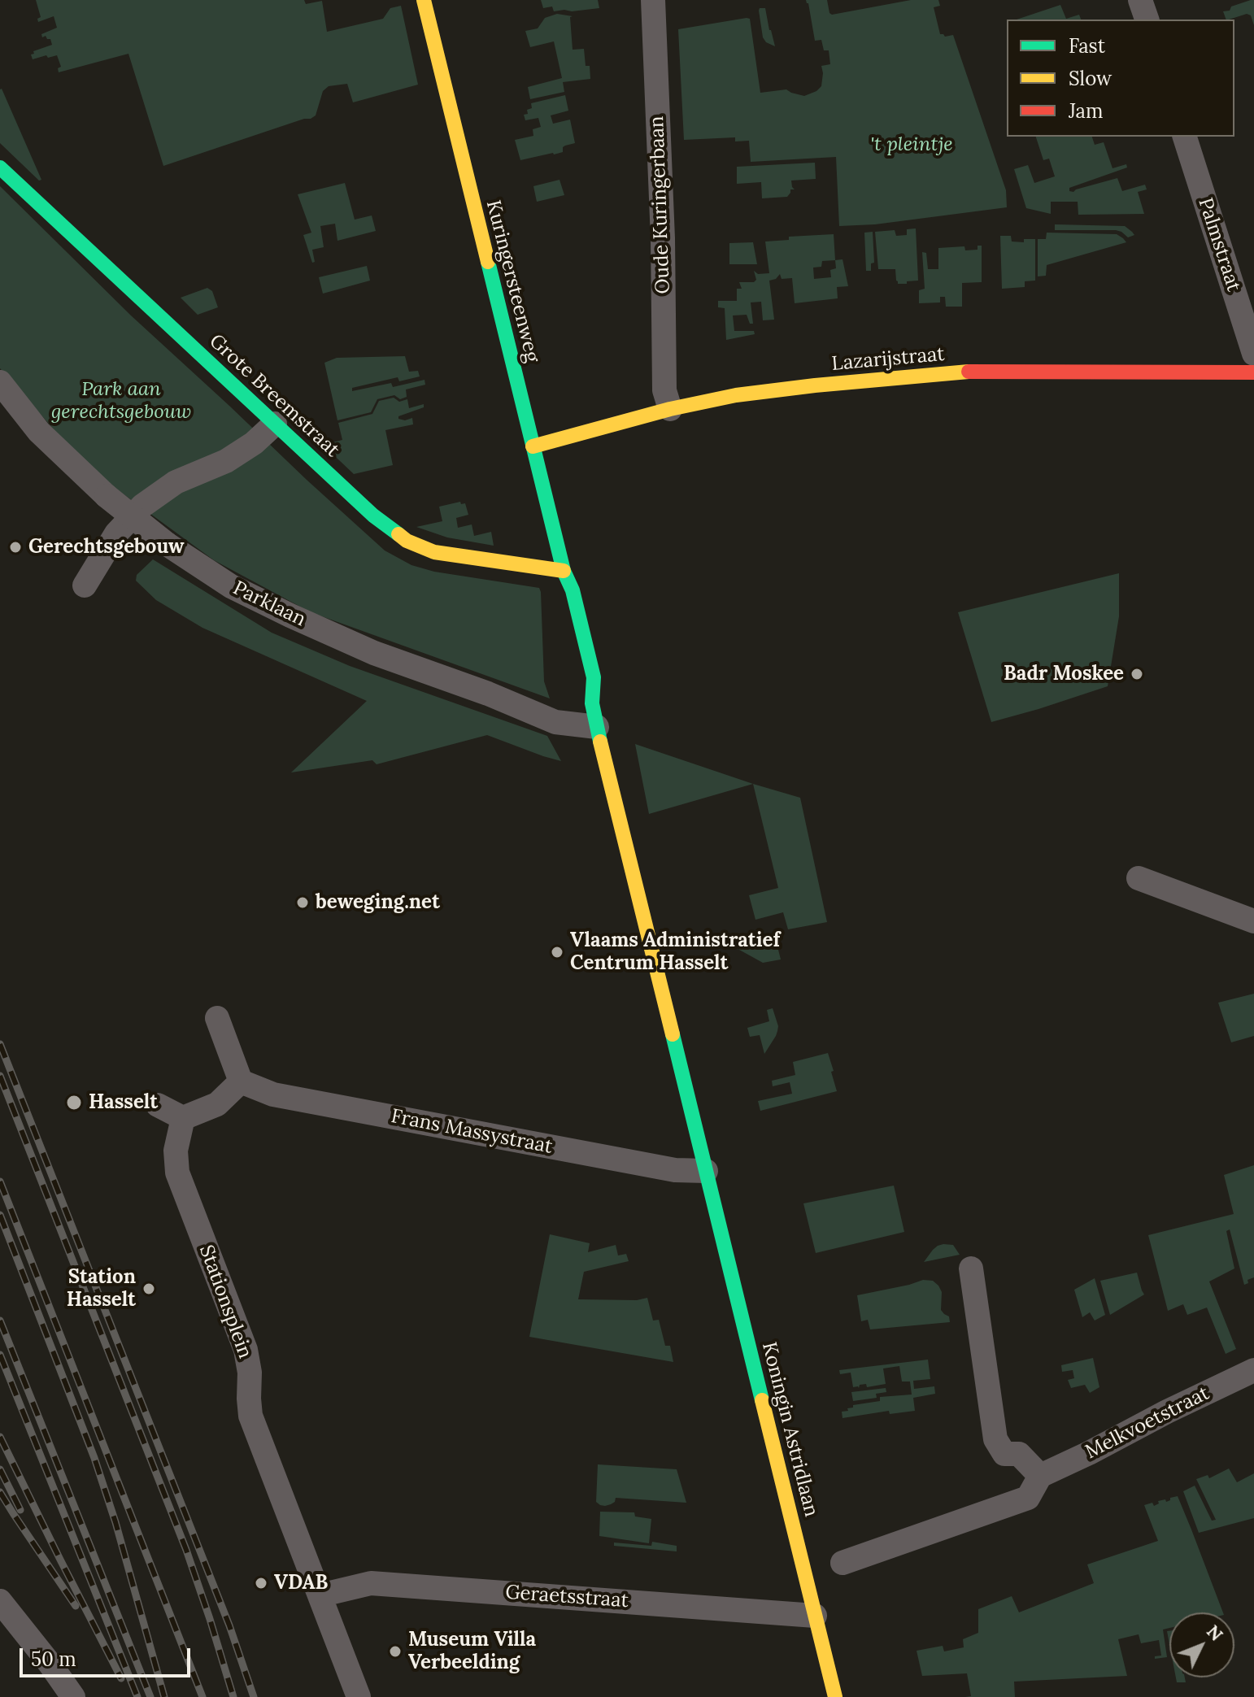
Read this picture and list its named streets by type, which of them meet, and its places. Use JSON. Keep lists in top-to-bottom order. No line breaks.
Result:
{"streets":{"main road":["Kuringersteenweg","Lazarijstraat","Grote Breemstraat","Koningin Astridlaan"],"street":["Oude Kuringerbaan","Palmstraat","Parklaan","Frans Massystraat","Stationsplein","Melkvoetstraat","Geraetsstraat"]},"crossings":[["Oude Kuringerbaan","Lazarijstraat"],["Kuringersteenweg","Lazarijstraat"],["Kuringersteenweg","Grote Breemstraat"],["Kuringersteenweg","Parklaan"],["Kuringersteenweg","Koningin Astridlaan"],["Parklaan","Koningin Astridlaan"],["Frans Massystraat","Koningin Astridlaan"],["Stationsplein","Geraetsstraat"],["Koningin Astridlaan","Geraetsstraat"]],"parks":["'t pleintje","Park aan gerechtsgebouw"],"places":["Gerechtsgebouw","Badr Moskee","beweging.net","Vlaams Administratief Centrum Hasselt","Hasselt","Station Hasselt","VDAB","Museum Villa Verbeelding"],"legend":["Fast","Slow","Jam"],"scale_bar":"50 m","north":"top right"}
